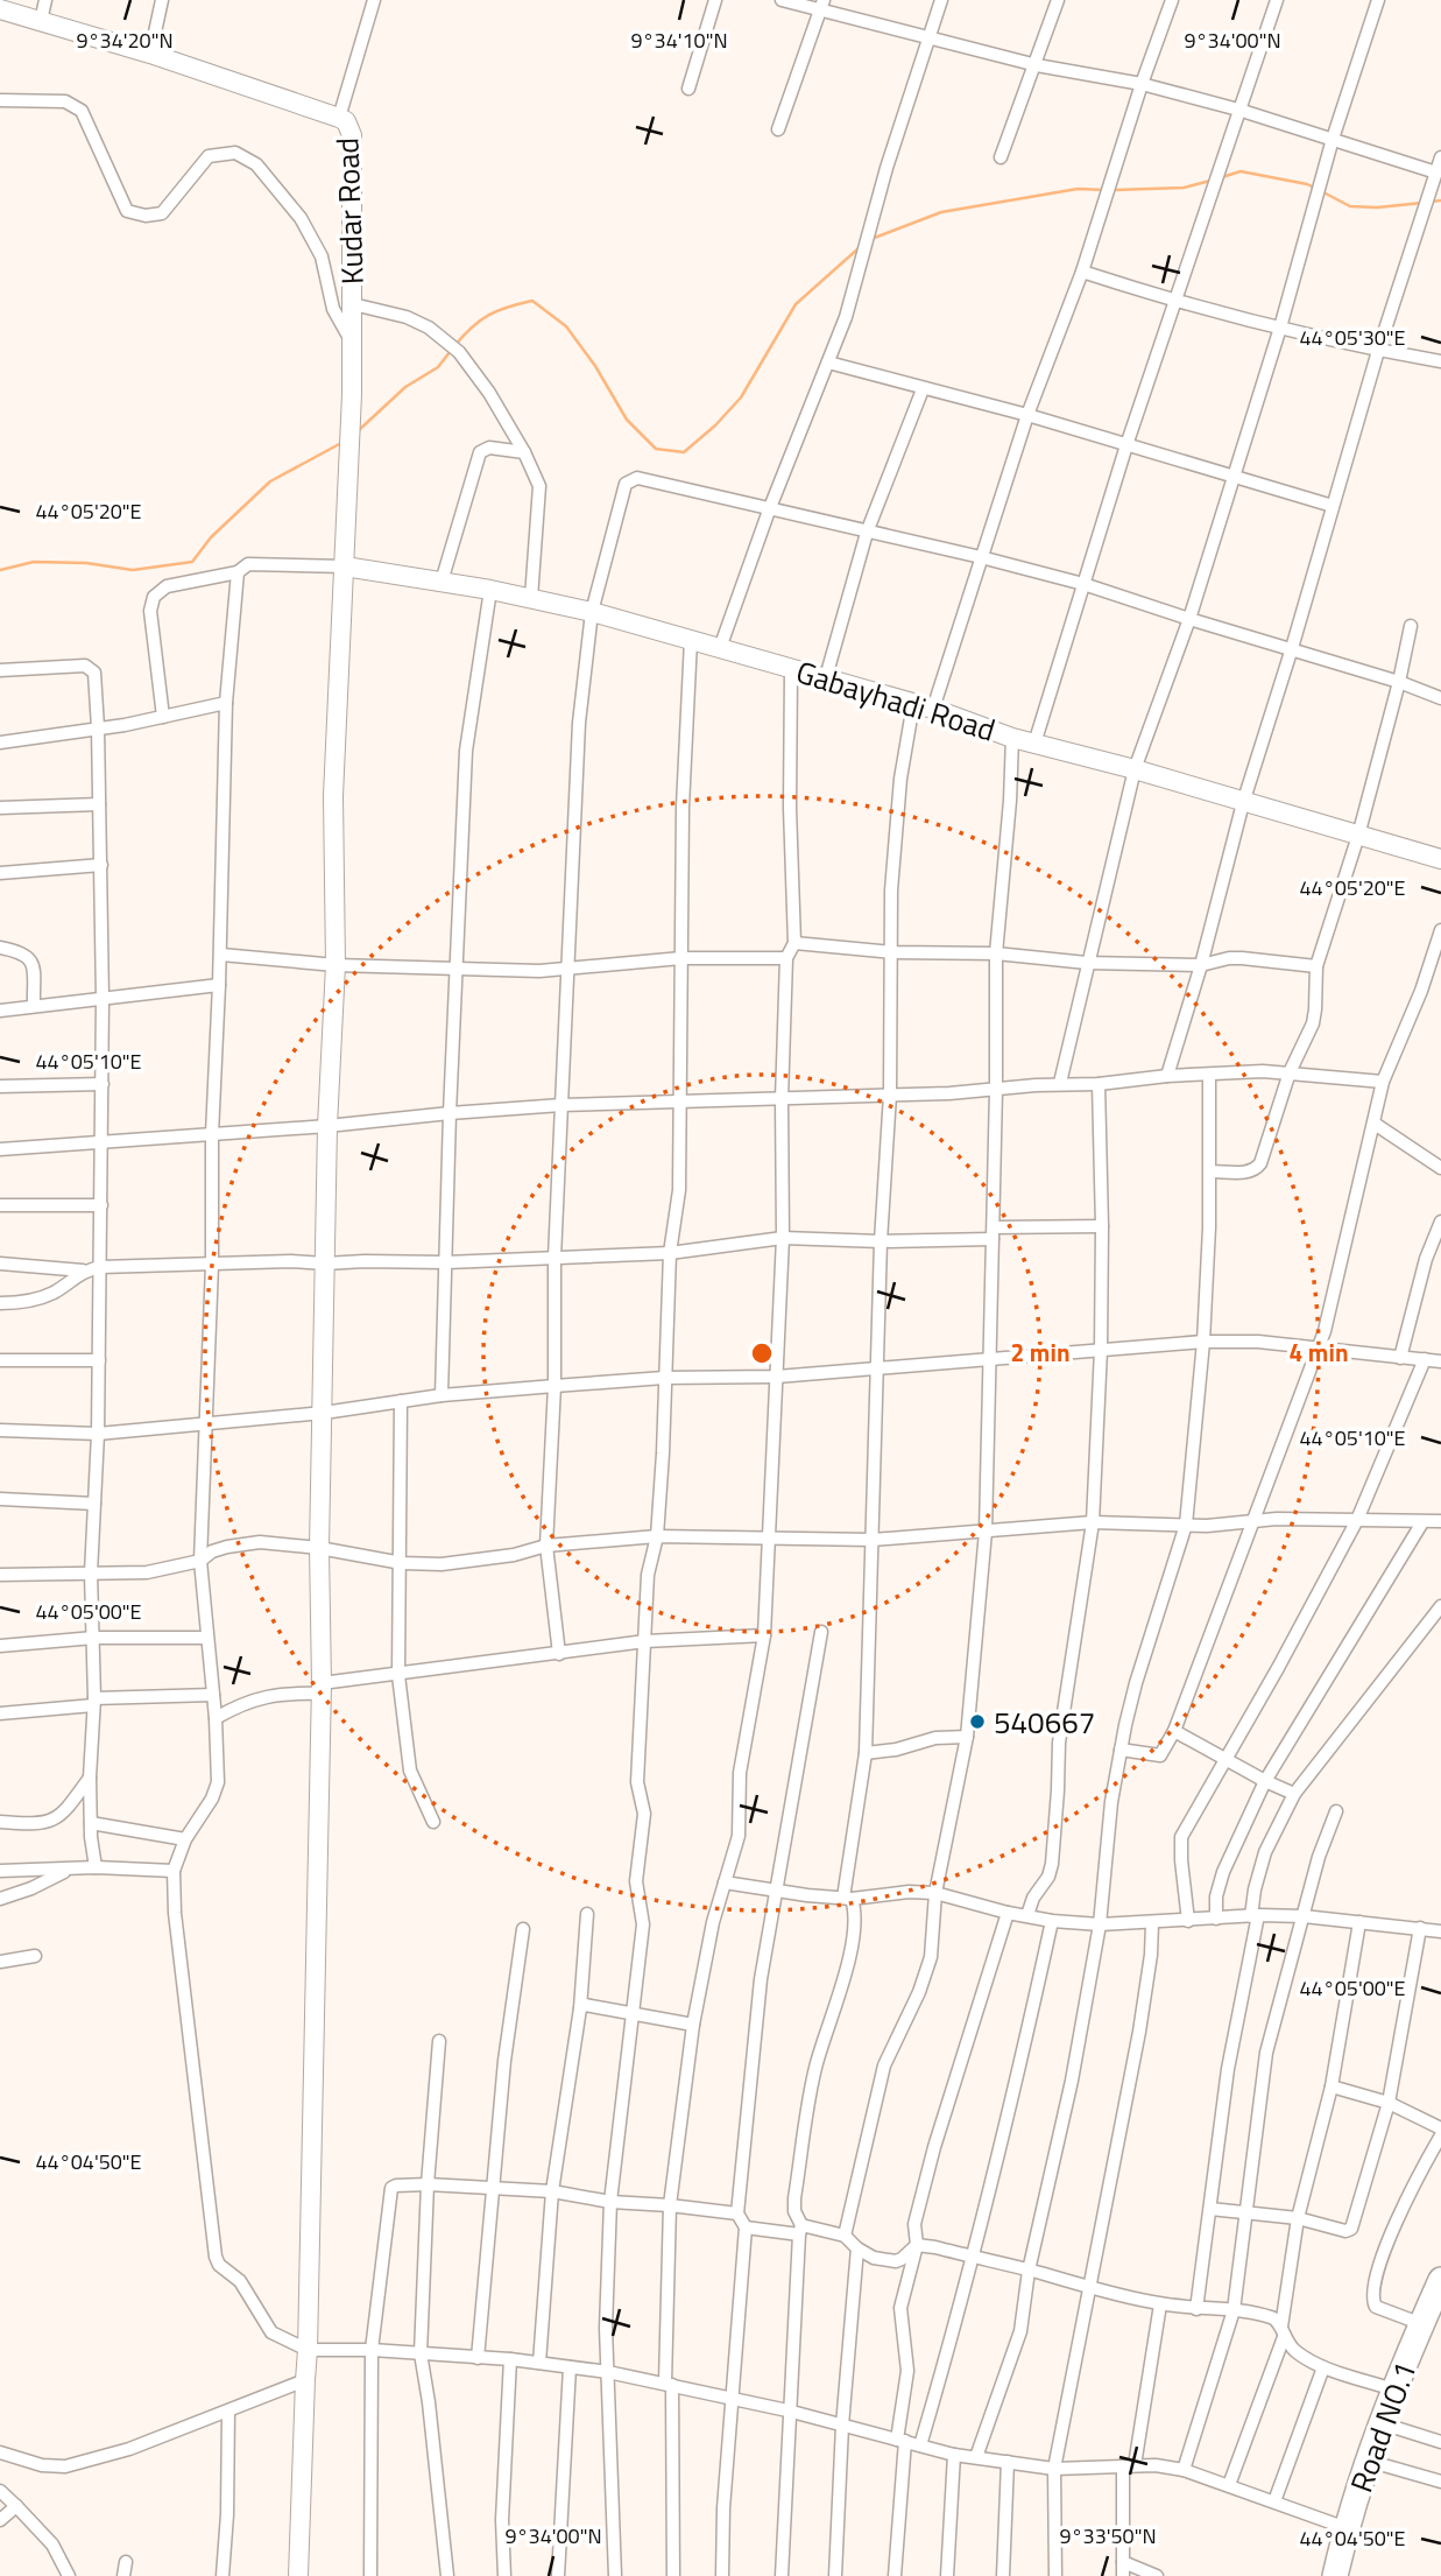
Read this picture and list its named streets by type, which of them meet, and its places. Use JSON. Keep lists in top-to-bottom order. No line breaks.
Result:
{"streets":{"highway":["Road NO.1"],"street":["Kudar Road","Gabayhadi Road"]},"crossings":[["Kudar Road","Gabayhadi Road"]],"places":["540667"],"coordinates":["9°34'10\"N","9°34'20\"N","9°34'00\"N","44°05'30\"E","44°05'20\"E","44°05'10\"E","44°05'00\"E","44°04'50\"E","9°33'50\"N"],"rings":["2 min","4 min"]}
